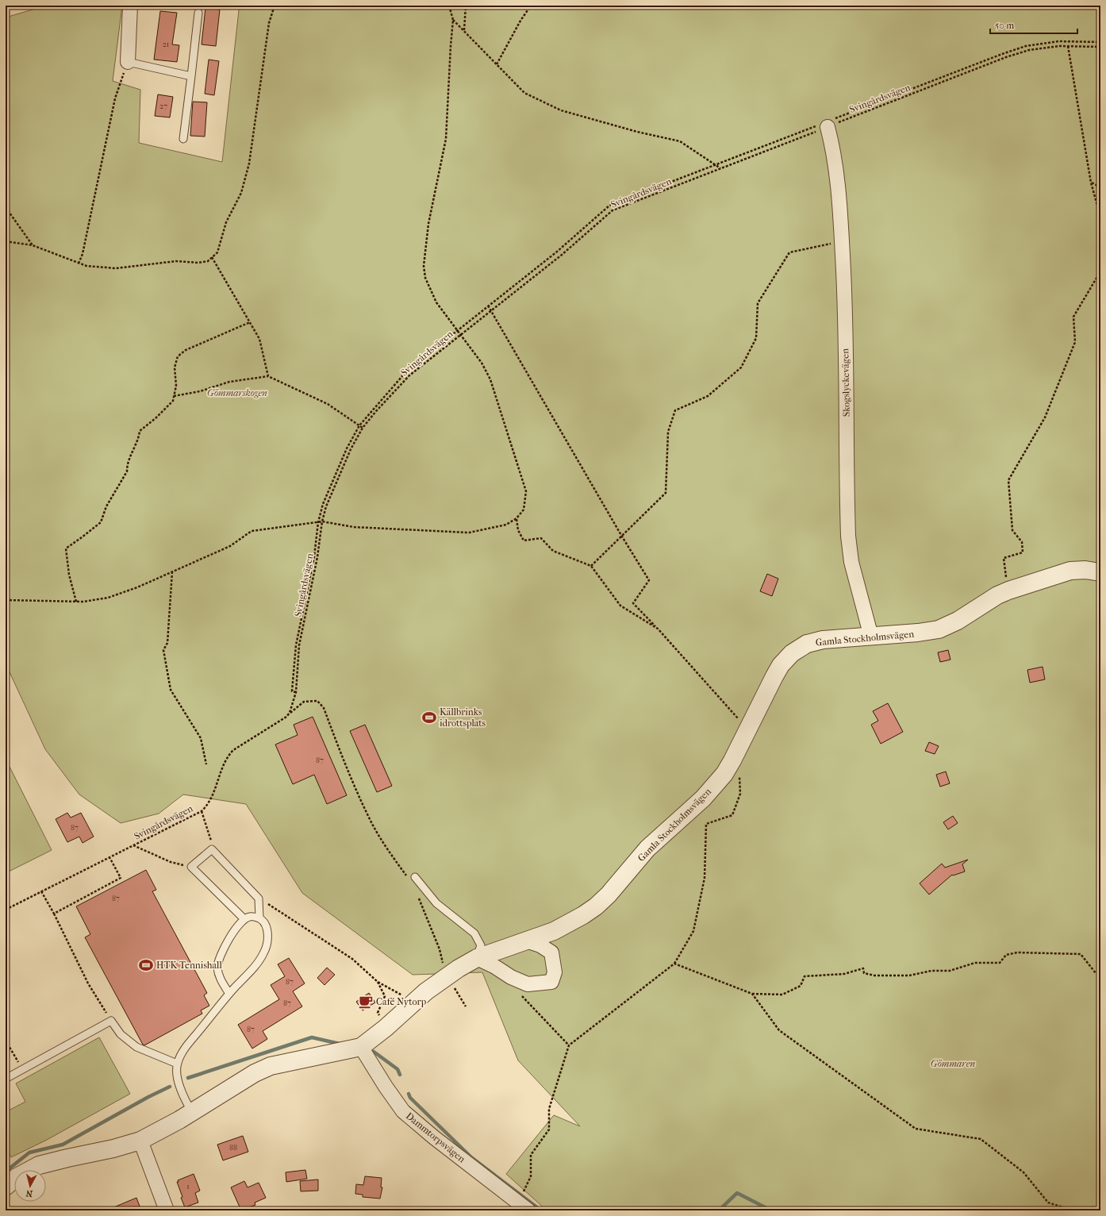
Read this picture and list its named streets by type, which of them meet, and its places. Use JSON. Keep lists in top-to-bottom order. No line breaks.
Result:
{"streets":{"street":["Skogslyckevägen","Gamla Stockholmsvägen","Dammtorpsvägen"],"path":["Svingårdsvägen"]},"crossings":[["Svingårdsvägen","Skogslyckevägen"],["Skogslyckevägen","Gamla Stockholmsvägen"],["Gamla Stockholmsvägen","Dammtorpsvägen"]],"parks":["Gömmarskogen","Gömmaren"],"places":{"sports":["Källbrinks idrottsplats","HTK Tennishall"],"cafe":["Café Nytorp"]},"house_numbers":["21","27","87","87","87","87","87","87","88","1"],"scale_bar":"50 m","north":"bottom"}
